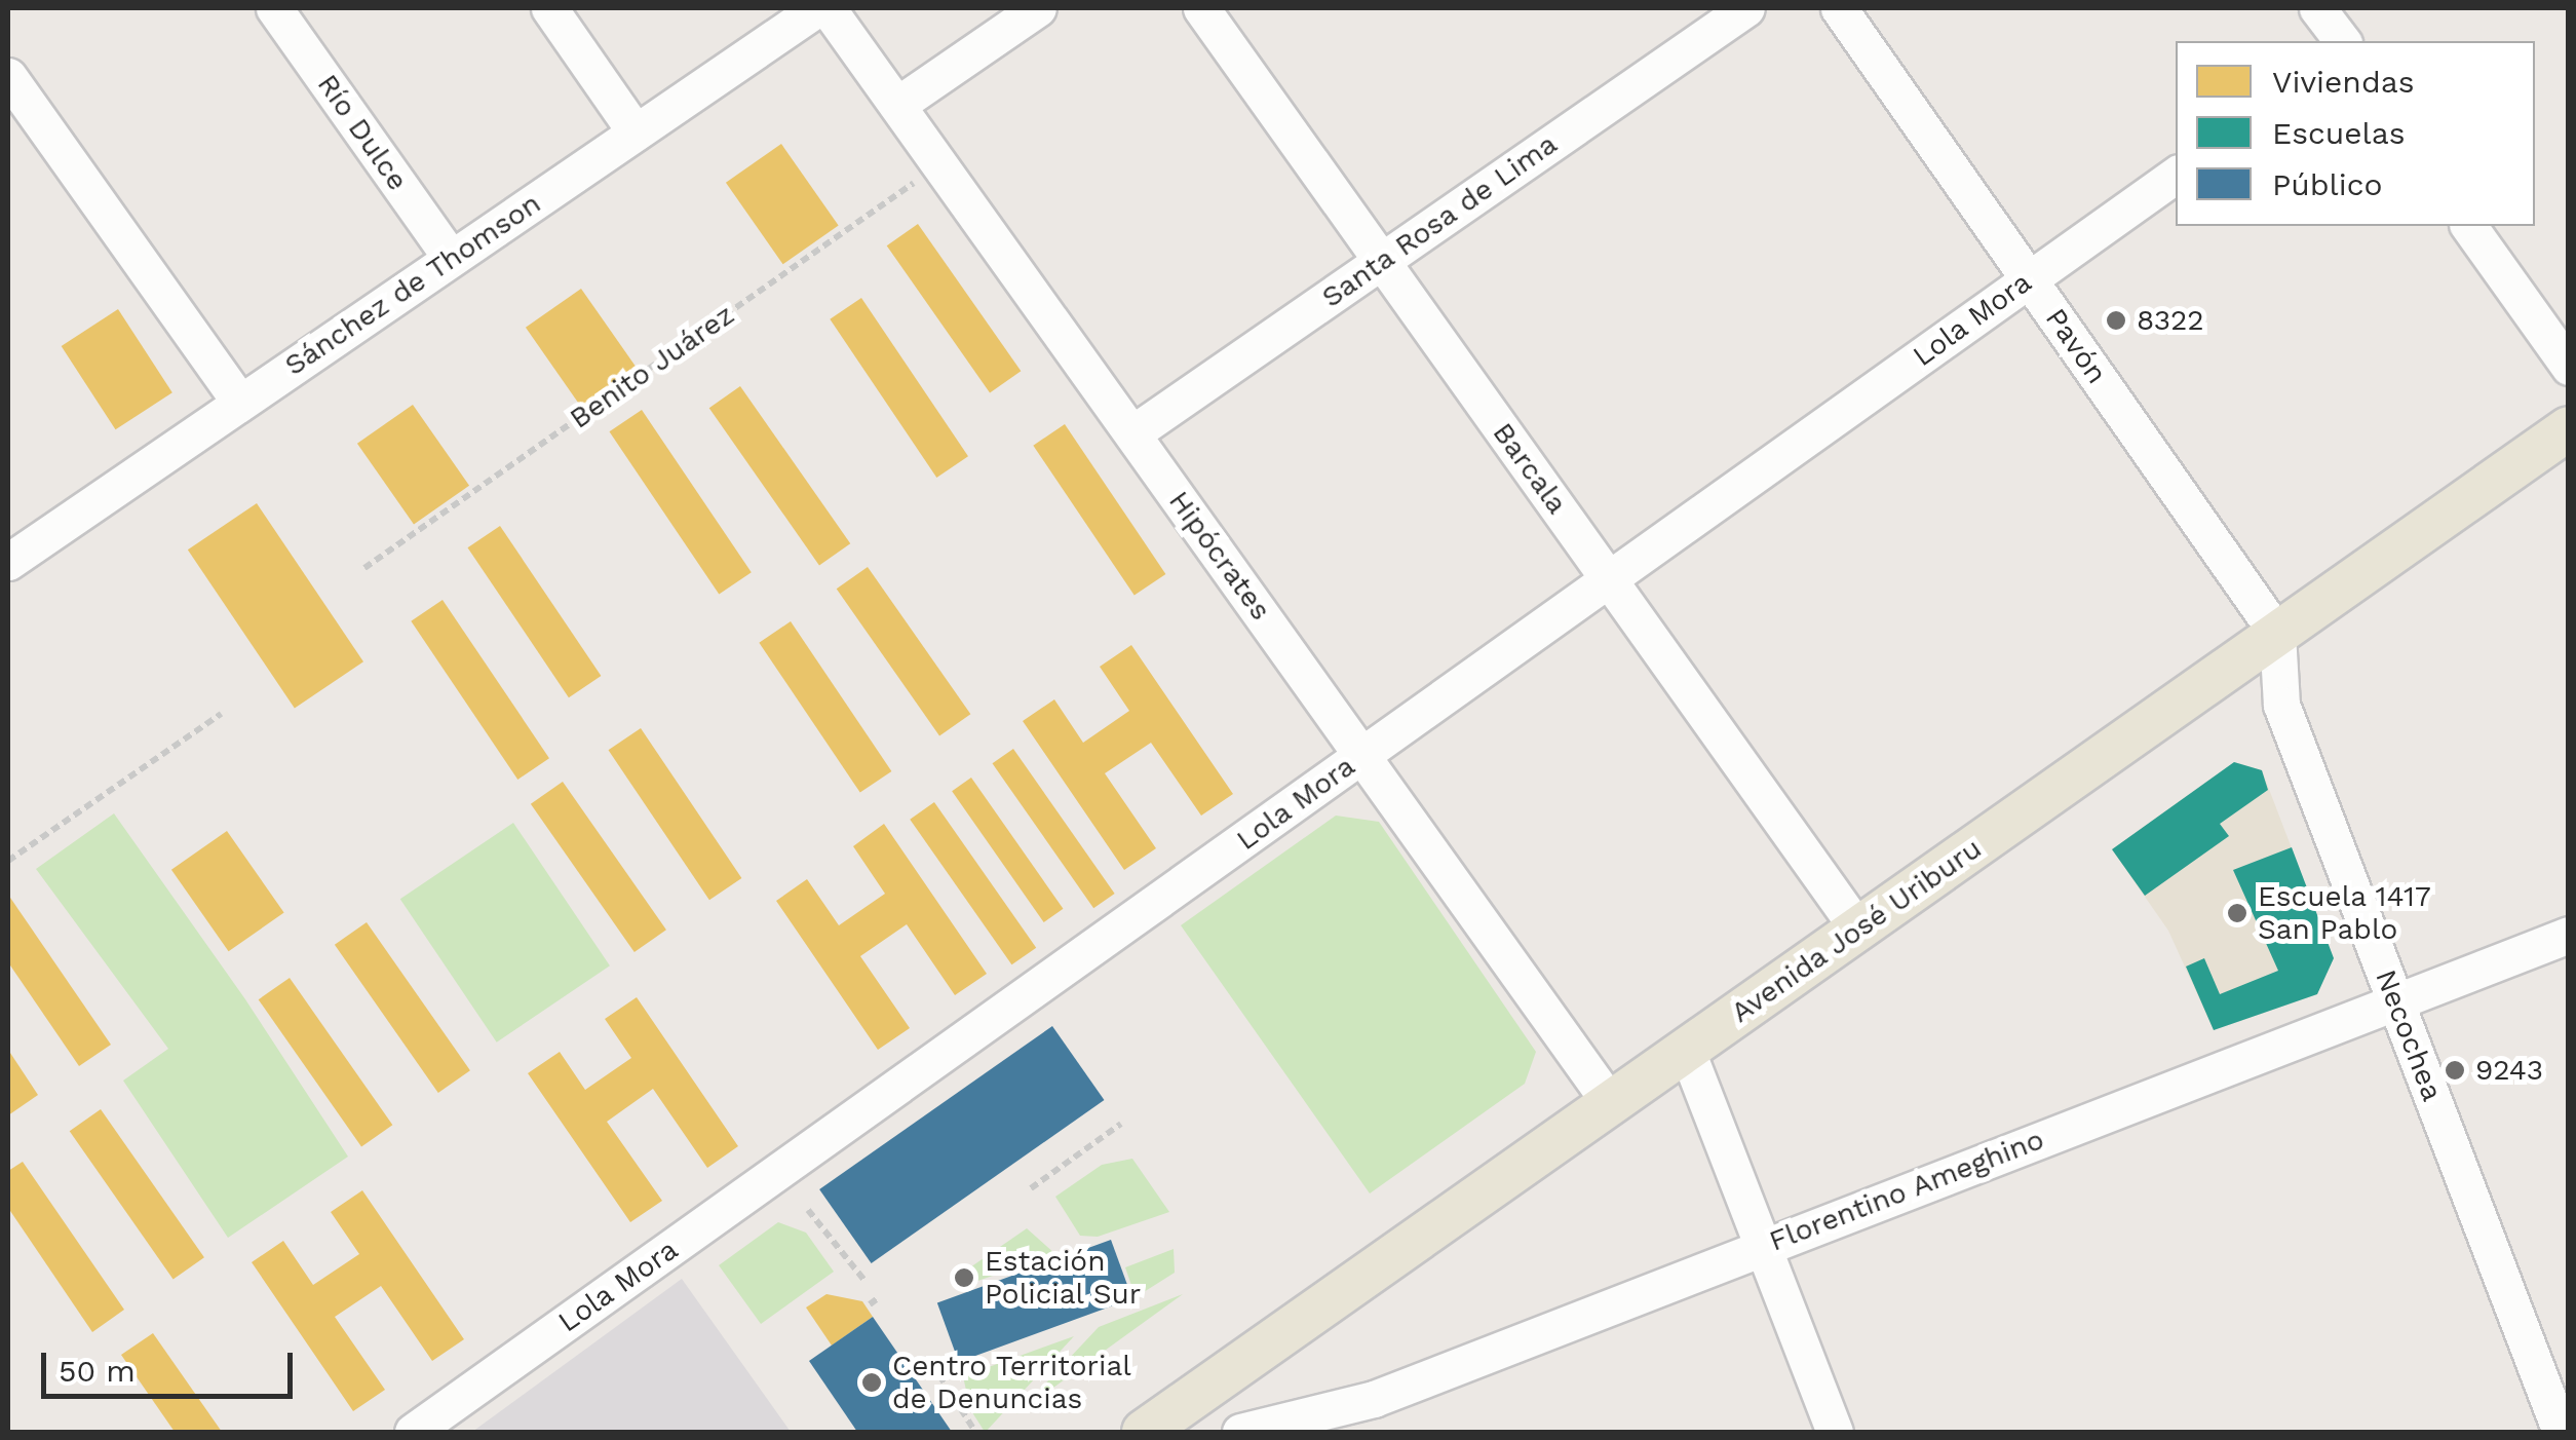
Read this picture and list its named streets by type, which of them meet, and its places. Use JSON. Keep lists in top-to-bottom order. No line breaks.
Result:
{"streets":{"main road":["Avenida José Uriburu"],"street":["Río Dulce","Santa Rosa de Lima","Sánchez de Thomson","Lola Mora","Pavón","Barcala","Hipócrates","Necochea","Florentino Ameghino"],"path":["Benito Juárez"]},"crossings":[["Río Dulce","Sánchez de Thomson"],["Santa Rosa de Lima","Barcala"],["Santa Rosa de Lima","Hipócrates"],["Lola Mora","Pavón"],["Lola Mora","Barcala"],["Lola Mora","Hipócrates"],["Pavón","Avenida José Uriburu"],["Pavón","Necochea"],["Benito Juárez","Hipócrates"],["Barcala","Avenida José Uriburu"],["Hipócrates","Avenida José Uriburu"],["Avenida José Uriburu","Necochea"],["Necochea","Florentino Ameghino"]],"places":["8322","Escuela 1417 San Pablo","9243","Estación Policial Sur","Centro Territorial de Denuncias"],"legend":["Viviendas","Escuelas","Público"],"scale_bar":"50 m"}
